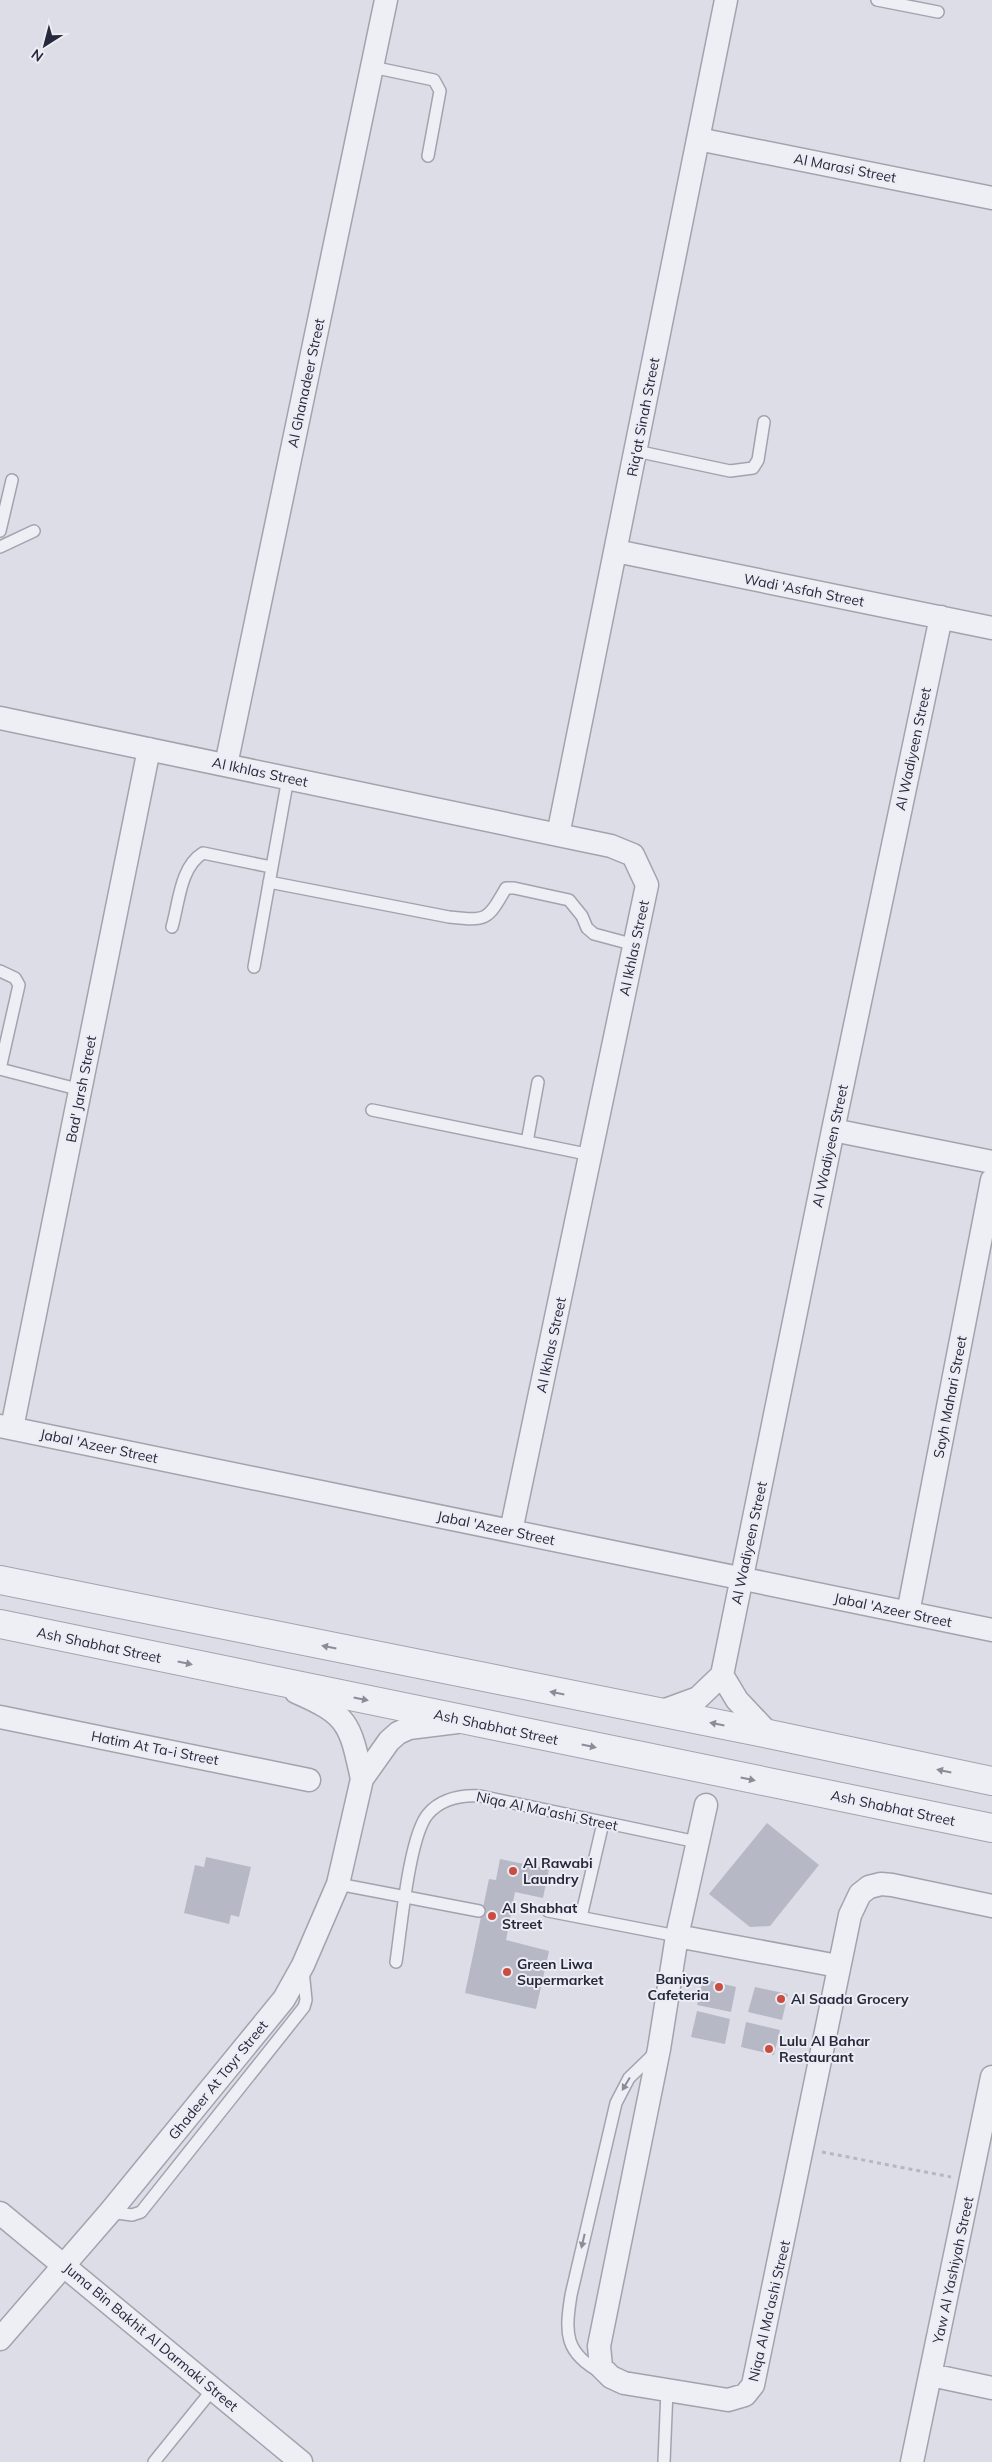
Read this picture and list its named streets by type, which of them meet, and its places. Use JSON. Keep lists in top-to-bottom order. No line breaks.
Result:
{"streets":{"street":["Al Marasi Street","Al Ghanadeer Street","Riq'at Sinah Street","Wadi 'Asfah Street","Al Wadiyeen Street","Al Ikhlas Street","Bad' Jarsh Street","Sayh Mahari Street","Jabal 'Azeer Street","Ash Shabhat Street","Hatim At Ta-i Street","Niqa Al Ma'ashi Street","Ghadeer At Tayr Street","Yaw Al Yashiyah Street","Juma Bin Bakhit Al Darmaki Street"]},"crossings":[["Al Marasi Street","Riq'at Sinah Street"],["Al Ghanadeer Street","Al Ikhlas Street"],["Riq'at Sinah Street","Wadi 'Asfah Street"],["Riq'at Sinah Street","Al Ikhlas Street"],["Wadi 'Asfah Street","Al Wadiyeen Street"],["Al Wadiyeen Street","Jabal 'Azeer Street"],["Al Ikhlas Street","Bad' Jarsh Street"],["Al Ikhlas Street","Jabal 'Azeer Street"],["Bad' Jarsh Street","Jabal 'Azeer Street"],["Sayh Mahari Street","Jabal 'Azeer Street"],["Ash Shabhat Street","Ghadeer At Tayr Street"],["Ghadeer At Tayr Street","Juma Bin Bakhit Al Darmaki Street"]],"places":["Al Rawabi Laundry","Al Shabhat Street","Green Liwa Supermarket","Baniyas Cafeteria","Al Saada Grocery","Lulu Al Bahar Restaurant"],"north":"bottom left"}
